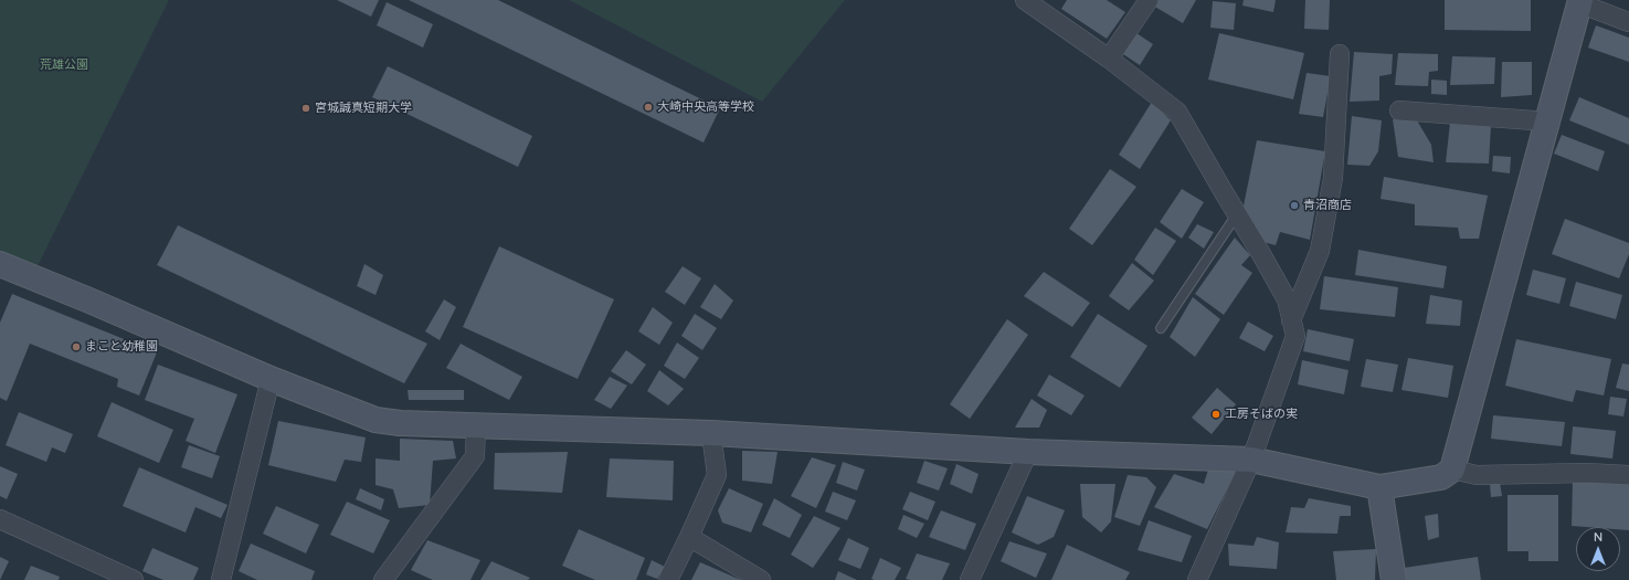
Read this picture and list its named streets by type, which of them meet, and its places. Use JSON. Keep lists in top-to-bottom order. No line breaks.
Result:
{"parks":["荒雄公園"],"places":["大崎中央高等学校","宮城誠真短期大学","青沼商店","まこと幼稚園","工房そばの実"],"north":"top"}
